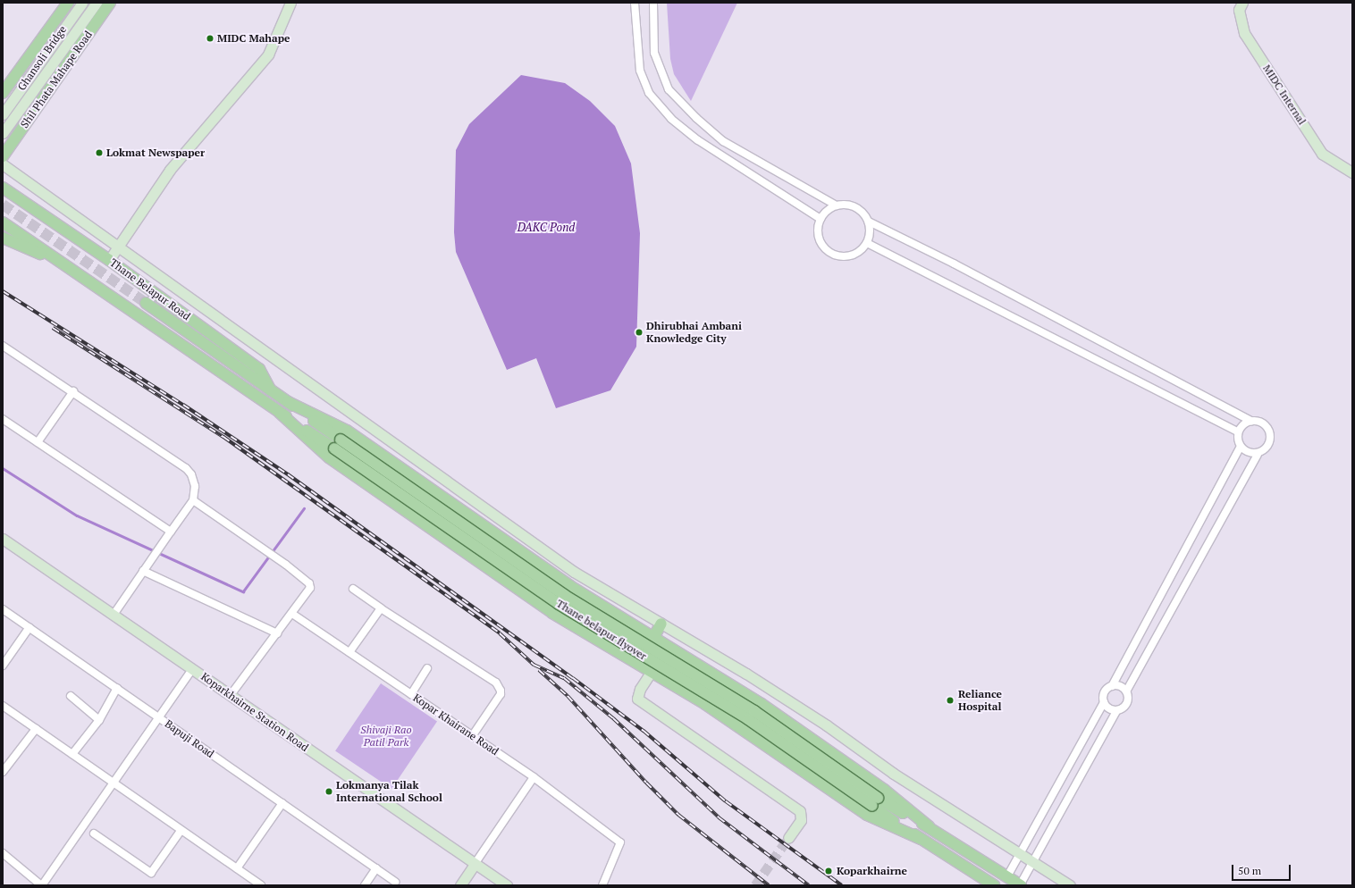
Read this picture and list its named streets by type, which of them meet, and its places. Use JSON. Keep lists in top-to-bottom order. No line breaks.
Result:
{"streets":{"main road":["Shil Phata Mahape Road","Thane Belapur Road","Thane belapur flyover"],"street":["Ghansoli Bridge","MIDC Internal","Koparkhairne Station Road","Kopar Khairane Road","Bapuji Road"]},"water":["DAKC Pond"],"parks":["Shivaji Rao Patil Park"],"places":["MIDC Mahape","Lokmat Newspaper","Dhirubhai Ambani Knowledge City","Reliance Hospital","Lokmanya Tilak International School","Koparkhairne"],"scale_bar":"50 m"}
